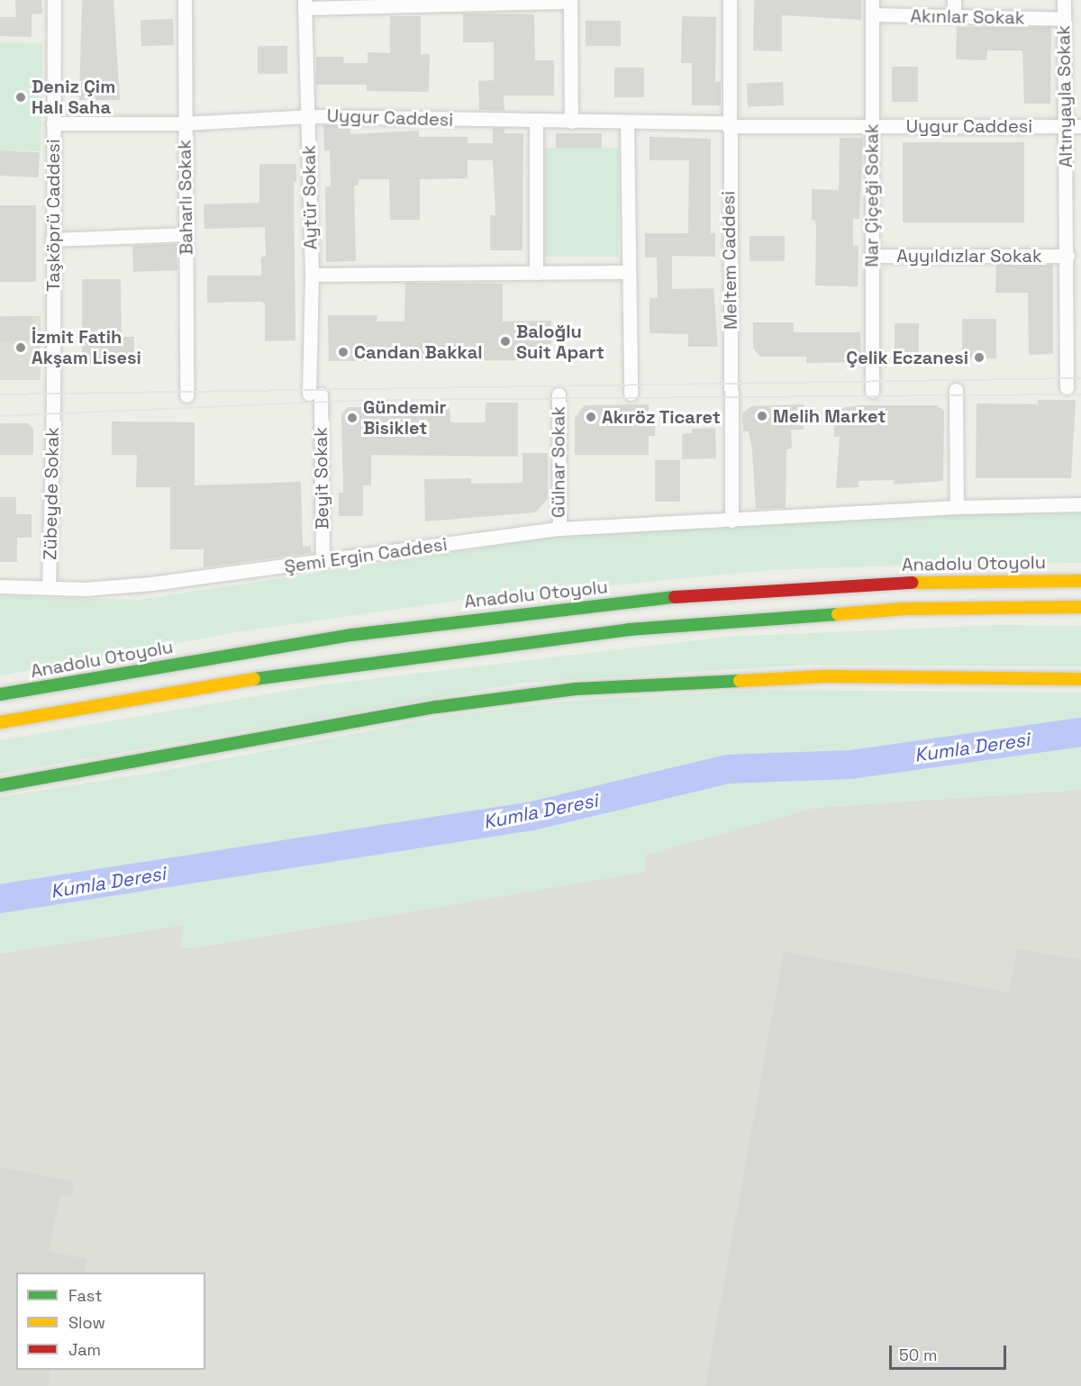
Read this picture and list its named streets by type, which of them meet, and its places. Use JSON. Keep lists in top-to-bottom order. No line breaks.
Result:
{"streets":{"main road":["Anadolu Otoyolu"],"street":["Akınlar Sokak","Altınyayla Sokak","Uygur Caddesi","Nar Çiçeği Sokak","Baharlı Sokak","Aytür Sokak","Taşköprü Caddesi","Ayyıldızlar Sokak","Meltem Caddesi","Gülnar Sokak","Beyit Sokak","Zübeyde Sokak","Şemi Ergin Caddesi"]},"crossings":[["Akınlar Sokak","Altınyayla Sokak"],["Akınlar Sokak","Nar Çiçeği Sokak"],["Altınyayla Sokak","Uygur Caddesi"],["Altınyayla Sokak","Ayyıldızlar Sokak"],["Uygur Caddesi","Nar Çiçeği Sokak"],["Uygur Caddesi","Baharlı Sokak"],["Uygur Caddesi","Aytür Sokak"],["Uygur Caddesi","Taşköprü Caddesi"],["Uygur Caddesi","Meltem Caddesi"],["Nar Çiçeği Sokak","Ayyıldızlar Sokak"],["Aytür Sokak","Beyit Sokak"],["Taşköprü Caddesi","Zübeyde Sokak"],["Meltem Caddesi","Şemi Ergin Caddesi"],["Gülnar Sokak","Şemi Ergin Caddesi"],["Beyit Sokak","Şemi Ergin Caddesi"],["Zübeyde Sokak","Şemi Ergin Caddesi"]],"water":["Kumla Deresi"],"places":["Deniz Çim Halı Saha","Baloğlu Suit Apart","İzmit Fatih Akşam Lisesi","Candan Bakkal","Çelik Eczanesi","Melih Market","Akıröz Ticaret","Gündemir Bisiklet"],"legend":["Fast","Slow","Jam"],"scale_bar":"50 m"}
